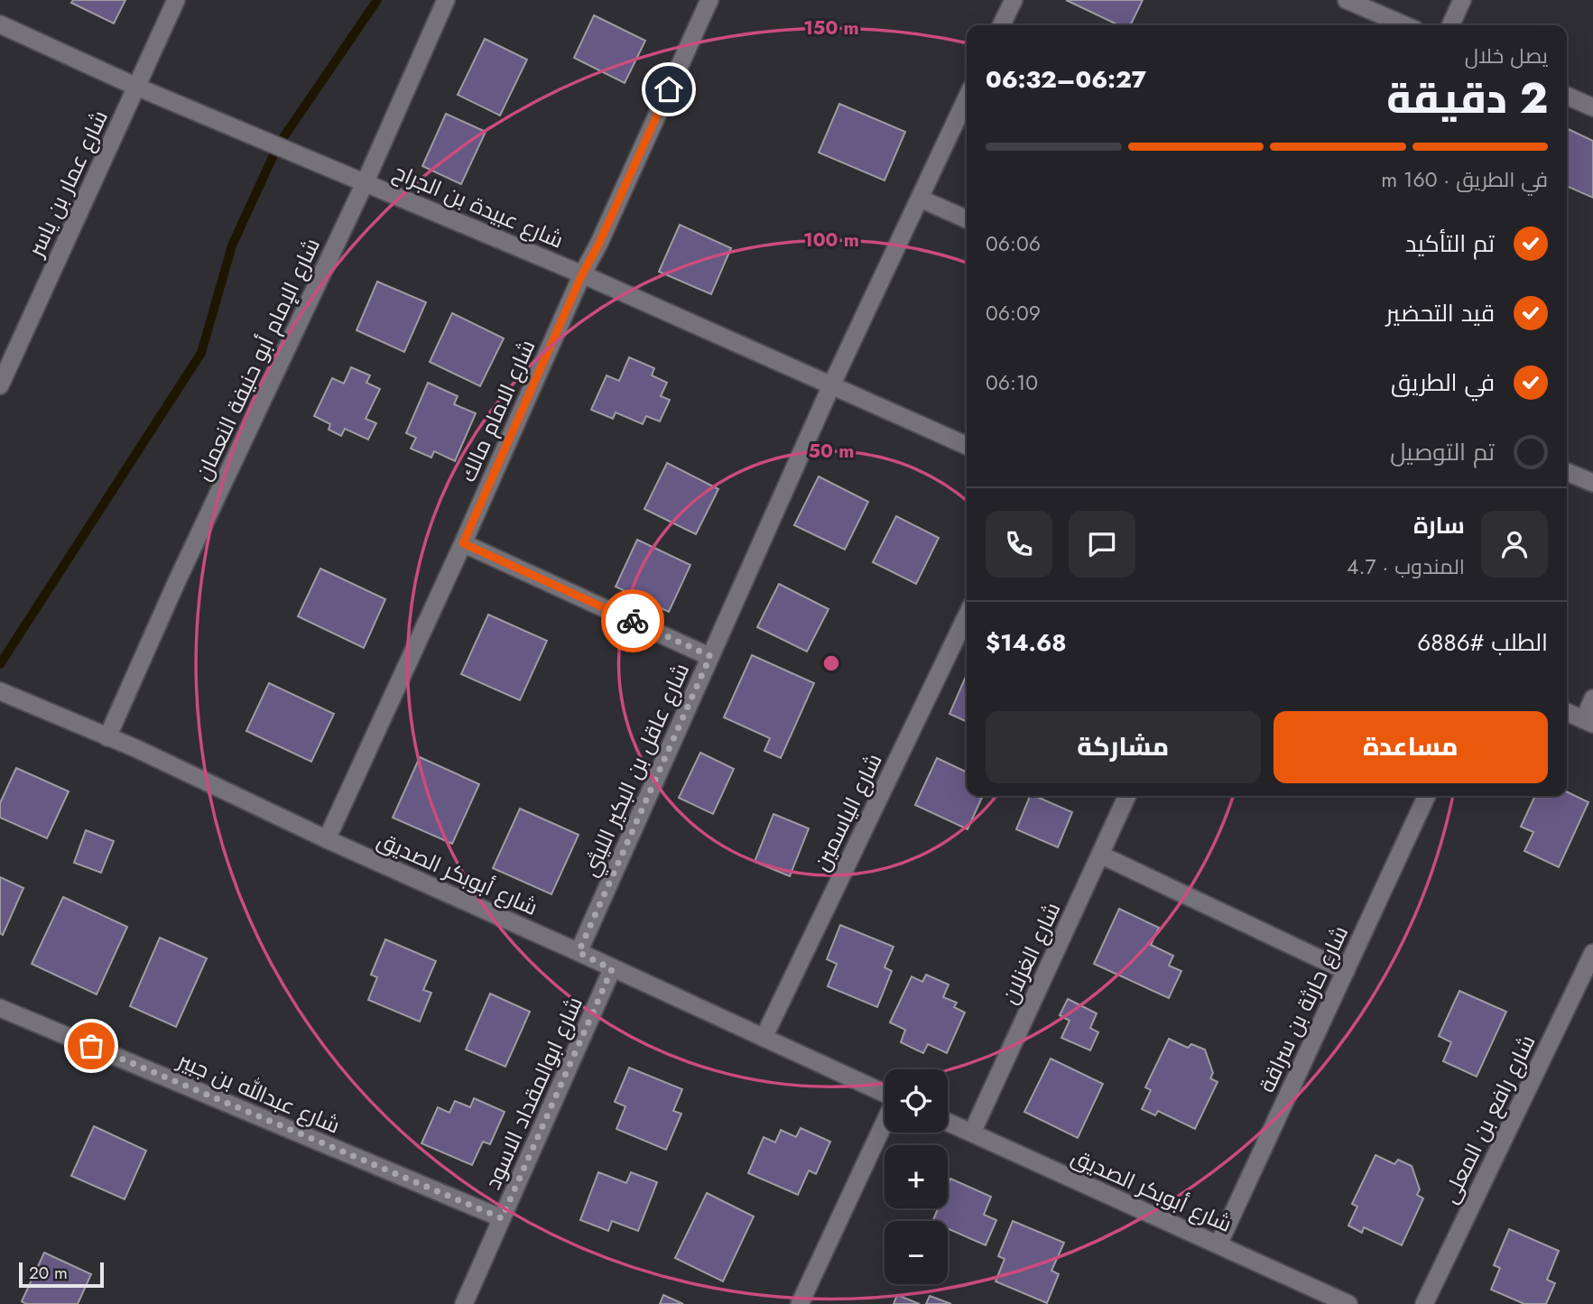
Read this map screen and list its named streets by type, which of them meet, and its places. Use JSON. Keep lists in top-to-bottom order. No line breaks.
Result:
{"streets":{"street":["شارع عمار بن ياسر","شارع عبيدة بن الجراح","شارع الإمام أبو حنيفة النعمان","شارع الامام مالك","شارع عاقل بن البكير الليثي","شارع الياسمين","شارع أبوبكر الصديق","شارع الغزلان","شارع حارثة بن سراقة","شارع عبدالله بن جبير","شارع ابوالمقداد الاسود","شارع رافع بن المعلى"]},"crossings":[["شارع عمار بن ياسر","شارع عبيدة بن الجراح"],["شارع عبيدة بن الجراح","شارع الإمام أبو حنيفة النعمان"],["شارع عبيدة بن الجراح","شارع الامام مالك"],["شارع عبيدة بن الجراح","شارع عاقل بن البكير الليثي"],["شارع الإمام أبو حنيفة النعمان","شارع أبوبكر الصديق"],["شارع الامام مالك","شارع أبوبكر الصديق"],["شارع عاقل بن البكير الليثي","شارع أبوبكر الصديق"],["شارع الياسمين","شارع أبوبكر الصديق"],["شارع أبوبكر الصديق","شارع الغزلان"],["شارع أبوبكر الصديق","شارع حارثة بن سراقة"],["شارع أبوبكر الصديق","شارع ابوالمقداد الاسود"],["شارع عبدالله بن جبير","شارع ابوالمقداد الاسود"]],"scale_bar":"20 m","page":{"heading":["2 دقيقة","يصل خلال","06:27–06:32"],"panel":["سارة","المندوب · 4.7","الطلب #6886","$14.68"],"bar":"في الطريق · 160 m","list":[["تم التأكيد","06:06"],["قيد التحضير","06:09"],["في الطريق","06:10"],"تم التوصيل"],"buttons":["مساعدة","مشاركة"],"map_buttons":["+","−"],"scale":"20 m"},"rings":["150 m","100 m","50 m"]}
